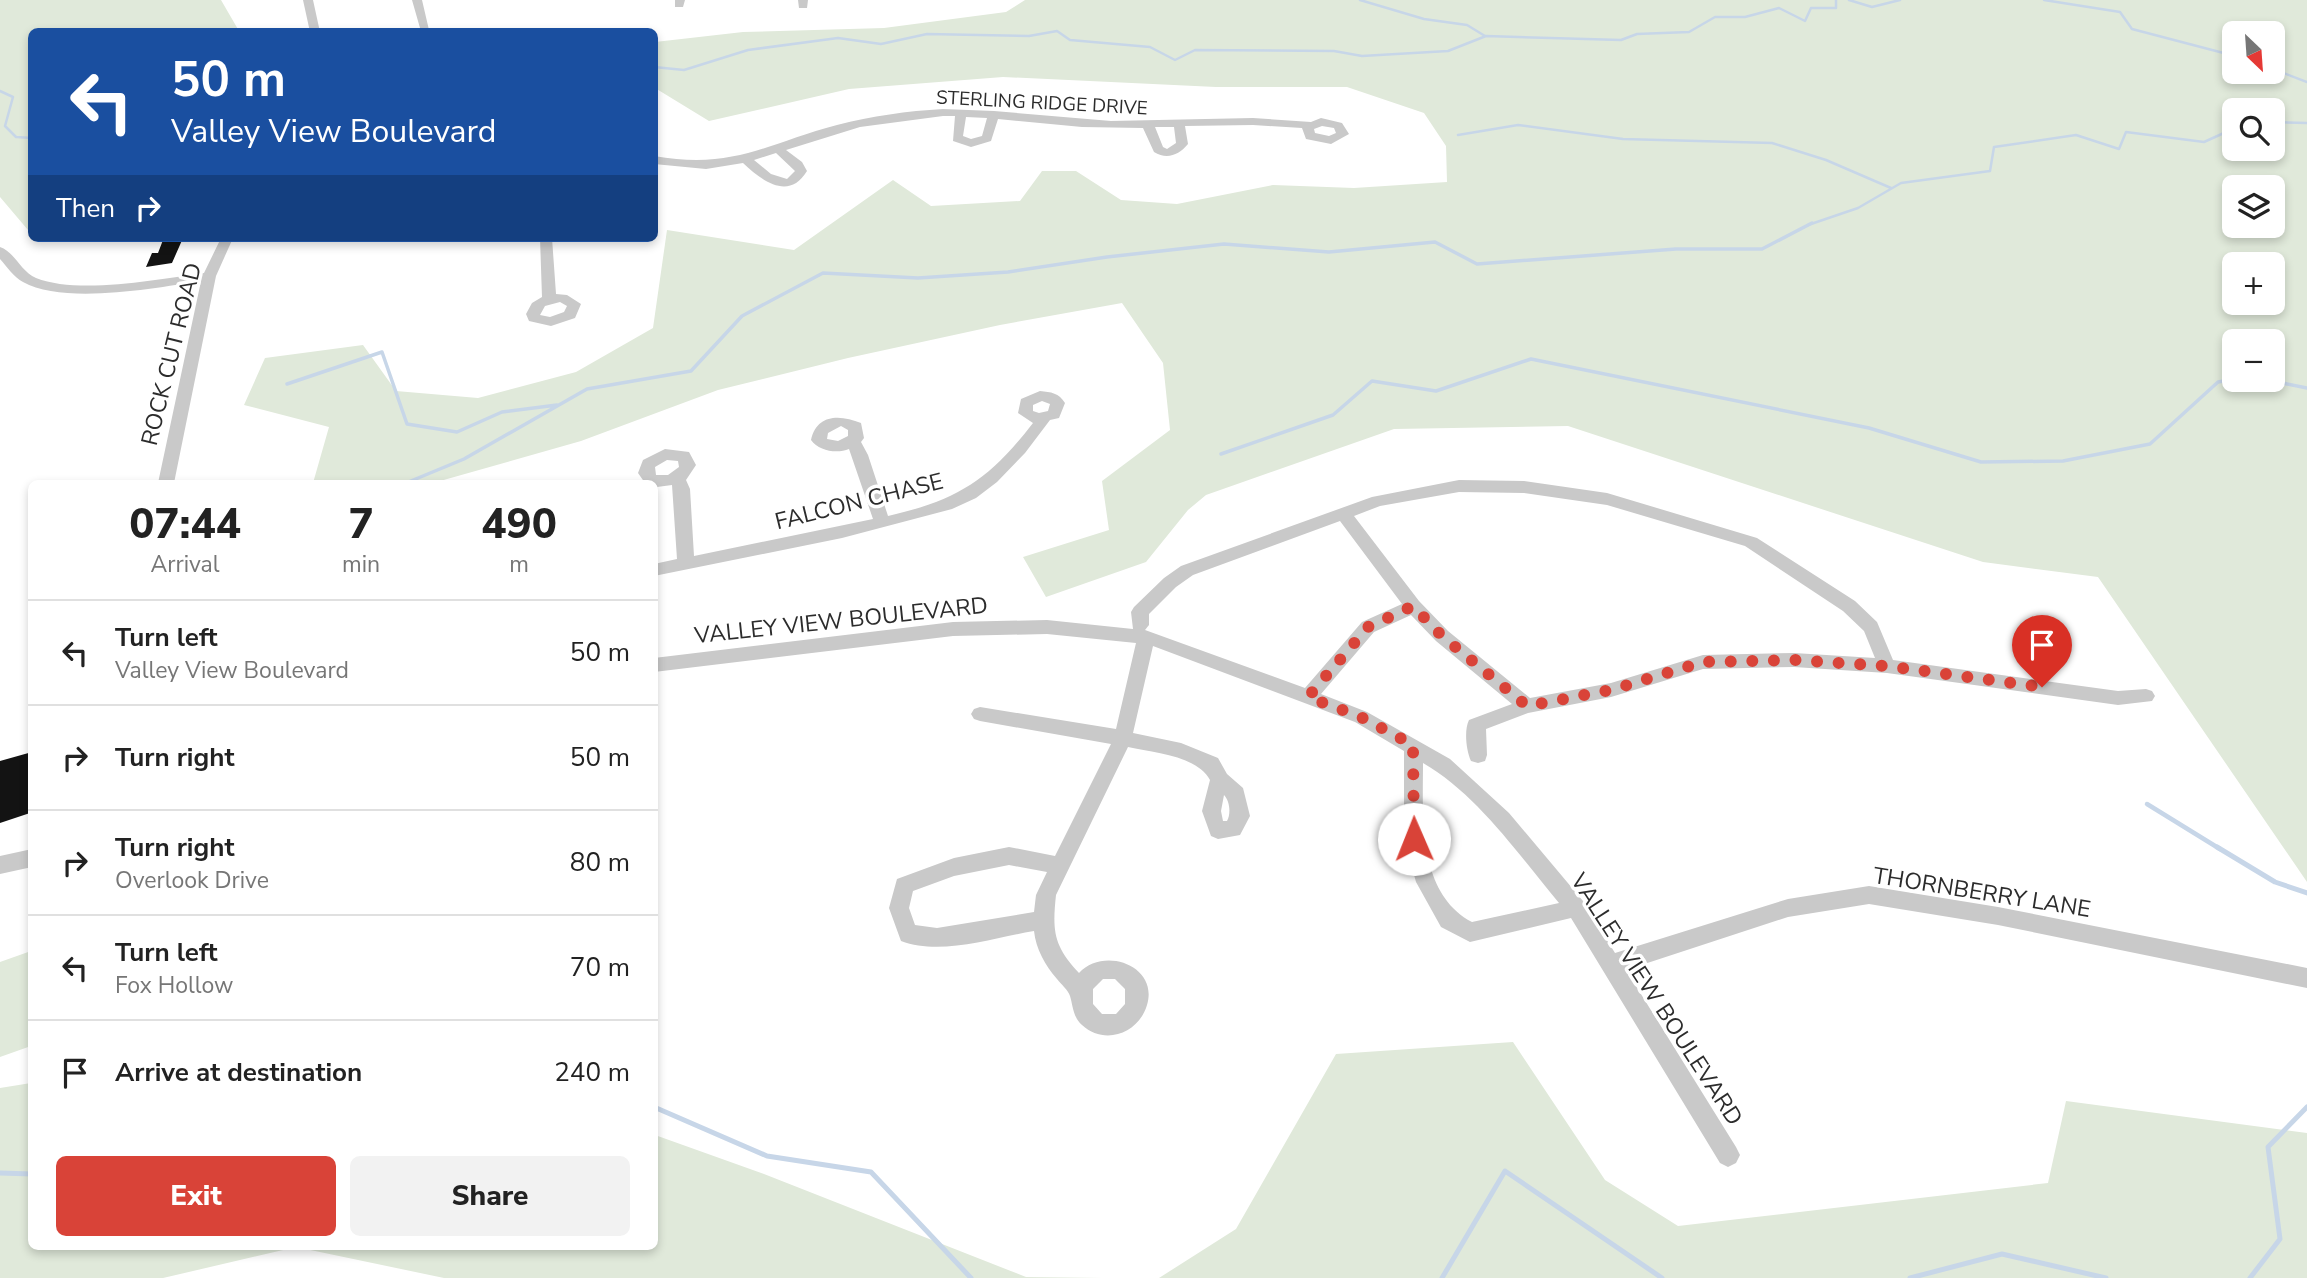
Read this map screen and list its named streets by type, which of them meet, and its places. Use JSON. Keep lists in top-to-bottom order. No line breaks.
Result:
{"streets":{"street":["STERLING RIDGE DRIVE","ROCK CUT ROAD","FALCON CHASE","VALLEY VIEW BOULEVARD","THORNBERRY LANE"]},"crossings":[["VALLEY VIEW BOULEVARD","THORNBERRY LANE"]],"north":"bottom right","page":{"map_buttons":["+","−"],"turn":["50 m","Valley View Boulevard"],"then":"Then","eta":["07:44","Arrival","7","min","490","m"],"list":[{"name":"Turn left","note":"Valley View Boulevard","value":"50 m"},{"name":"Turn right","value":"50 m"},{"name":"Turn right","note":"Overlook Drive","value":"80 m"},{"name":"Turn left","note":"Fox Hollow","value":"70 m"},{"name":"Arrive at destination","value":"240 m"}],"buttons":["Exit","Share"]}}
